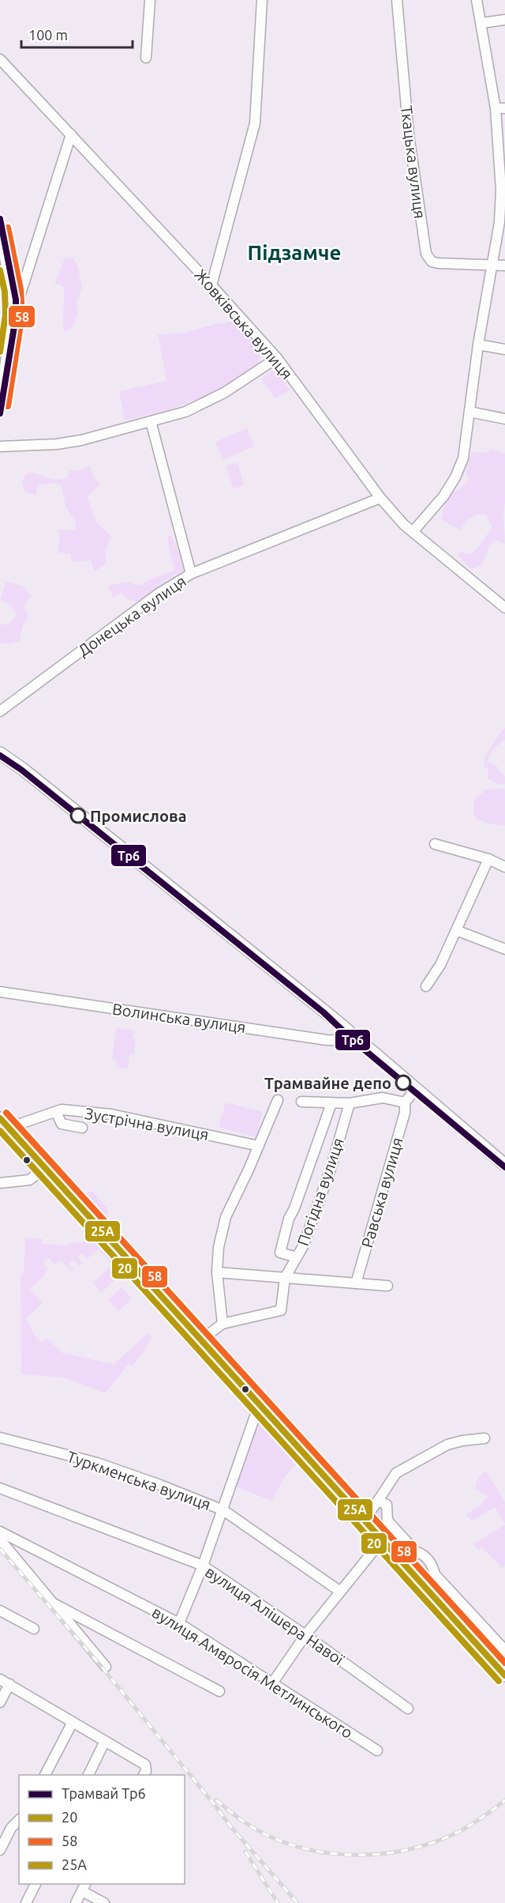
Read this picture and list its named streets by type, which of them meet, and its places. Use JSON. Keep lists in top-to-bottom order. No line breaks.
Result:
{"streets":{"street":["Ткацька вулиця","Жовківська вулиця","Донецька вулиця","Волинська вулиця","Зустрічна вулиця","Погідна вулиця","Равська вулиця","Туркменська вулиця","вулиця Алішера Навої","вулиця Амвросія Метлинського"]},"crossings":[["Жовківська вулиця","Донецька вулиця"]],"districts":["Підзамче"],"places":["Промислова","Трамвайне депо"],"lines":["tram line Тр6","transit line 58","transit line 20","transit line 25А"],"legend":["Трамвай Тр6","20","58","25А"],"scale_bar":"100 m"}
